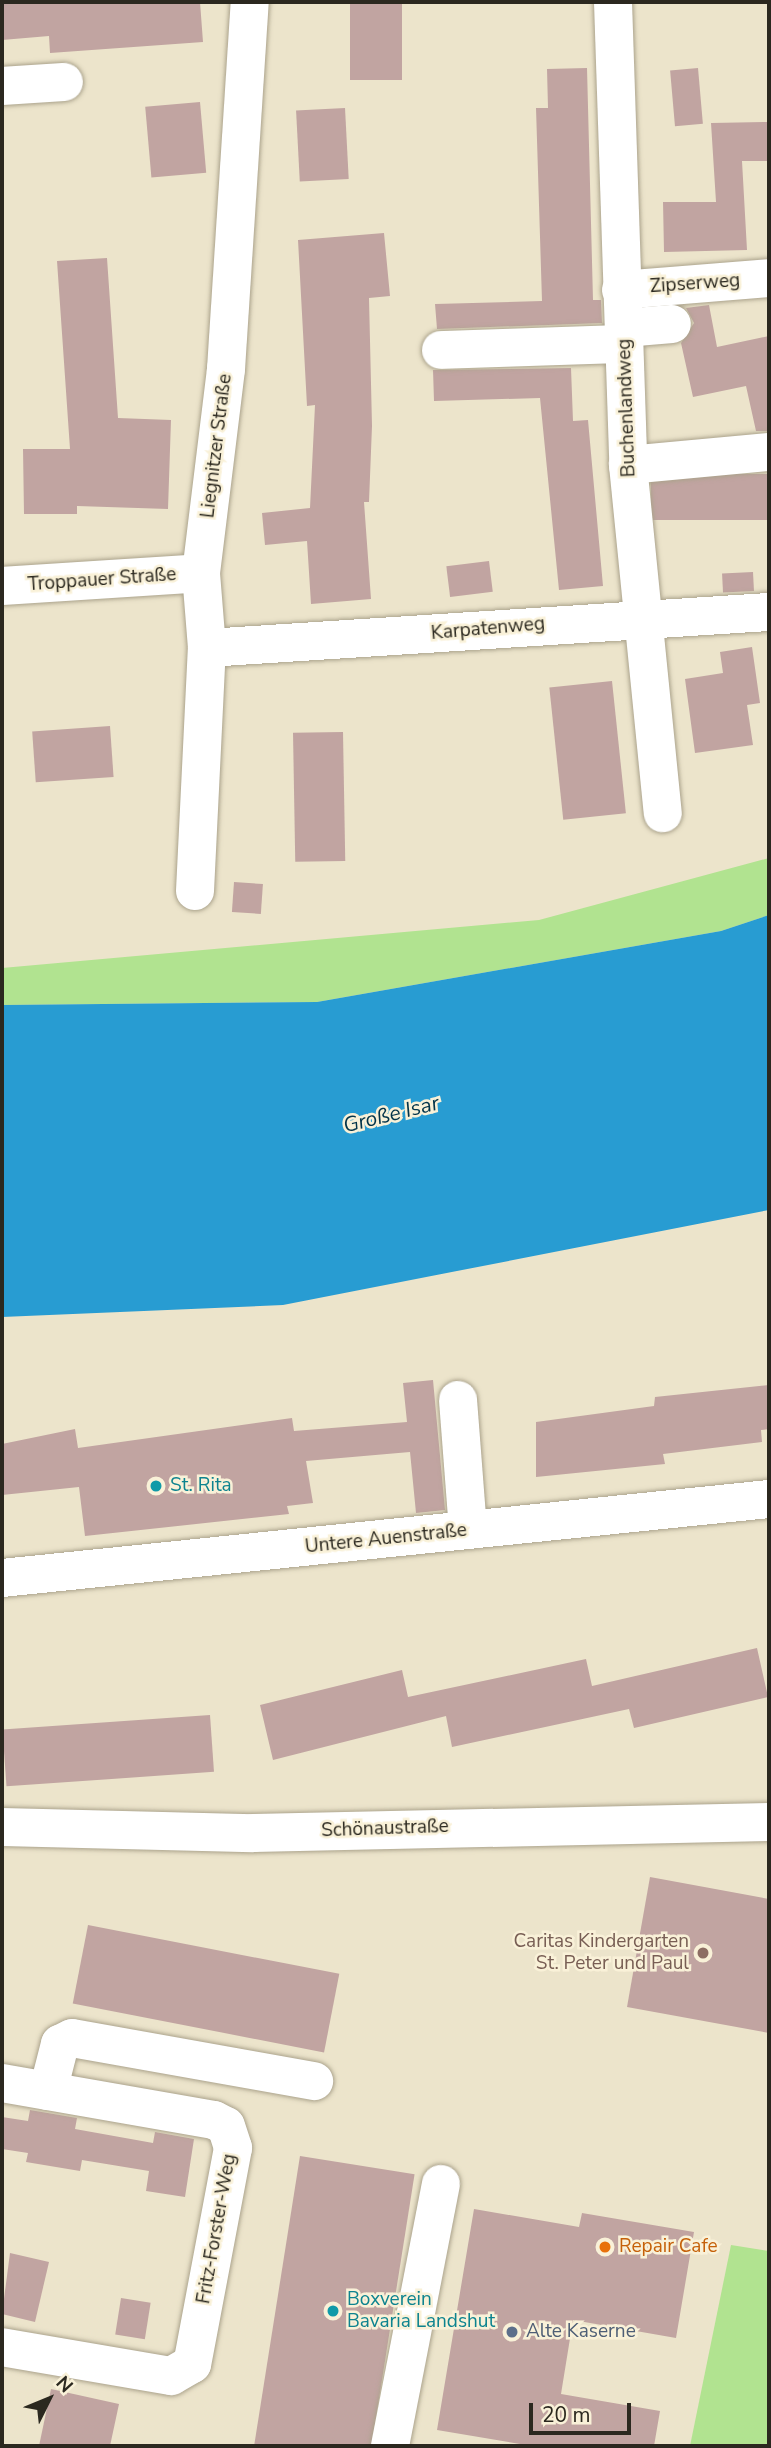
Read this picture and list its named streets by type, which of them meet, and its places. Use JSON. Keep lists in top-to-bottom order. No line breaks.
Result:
{"streets":{"street":["Zipserweg","Buchenlandweg","Liegnitzer Straße","Troppauer Straße","Karpatenweg","Untere Auenstraße","Schönaustraße","Fritz-Forster-Weg"]},"crossings":[["Zipserweg","Buchenlandweg"],["Buchenlandweg","Karpatenweg"],["Liegnitzer Straße","Troppauer Straße"],["Liegnitzer Straße","Karpatenweg"]],"water":["Große Isar"],"places":["St. Rita","Caritas Kindergarten St. Peter und Paul","Repair Cafe","Boxverein Bavaria Landshut","Alte Kaserne"],"scale_bar":"20 m","north":"top right"}
